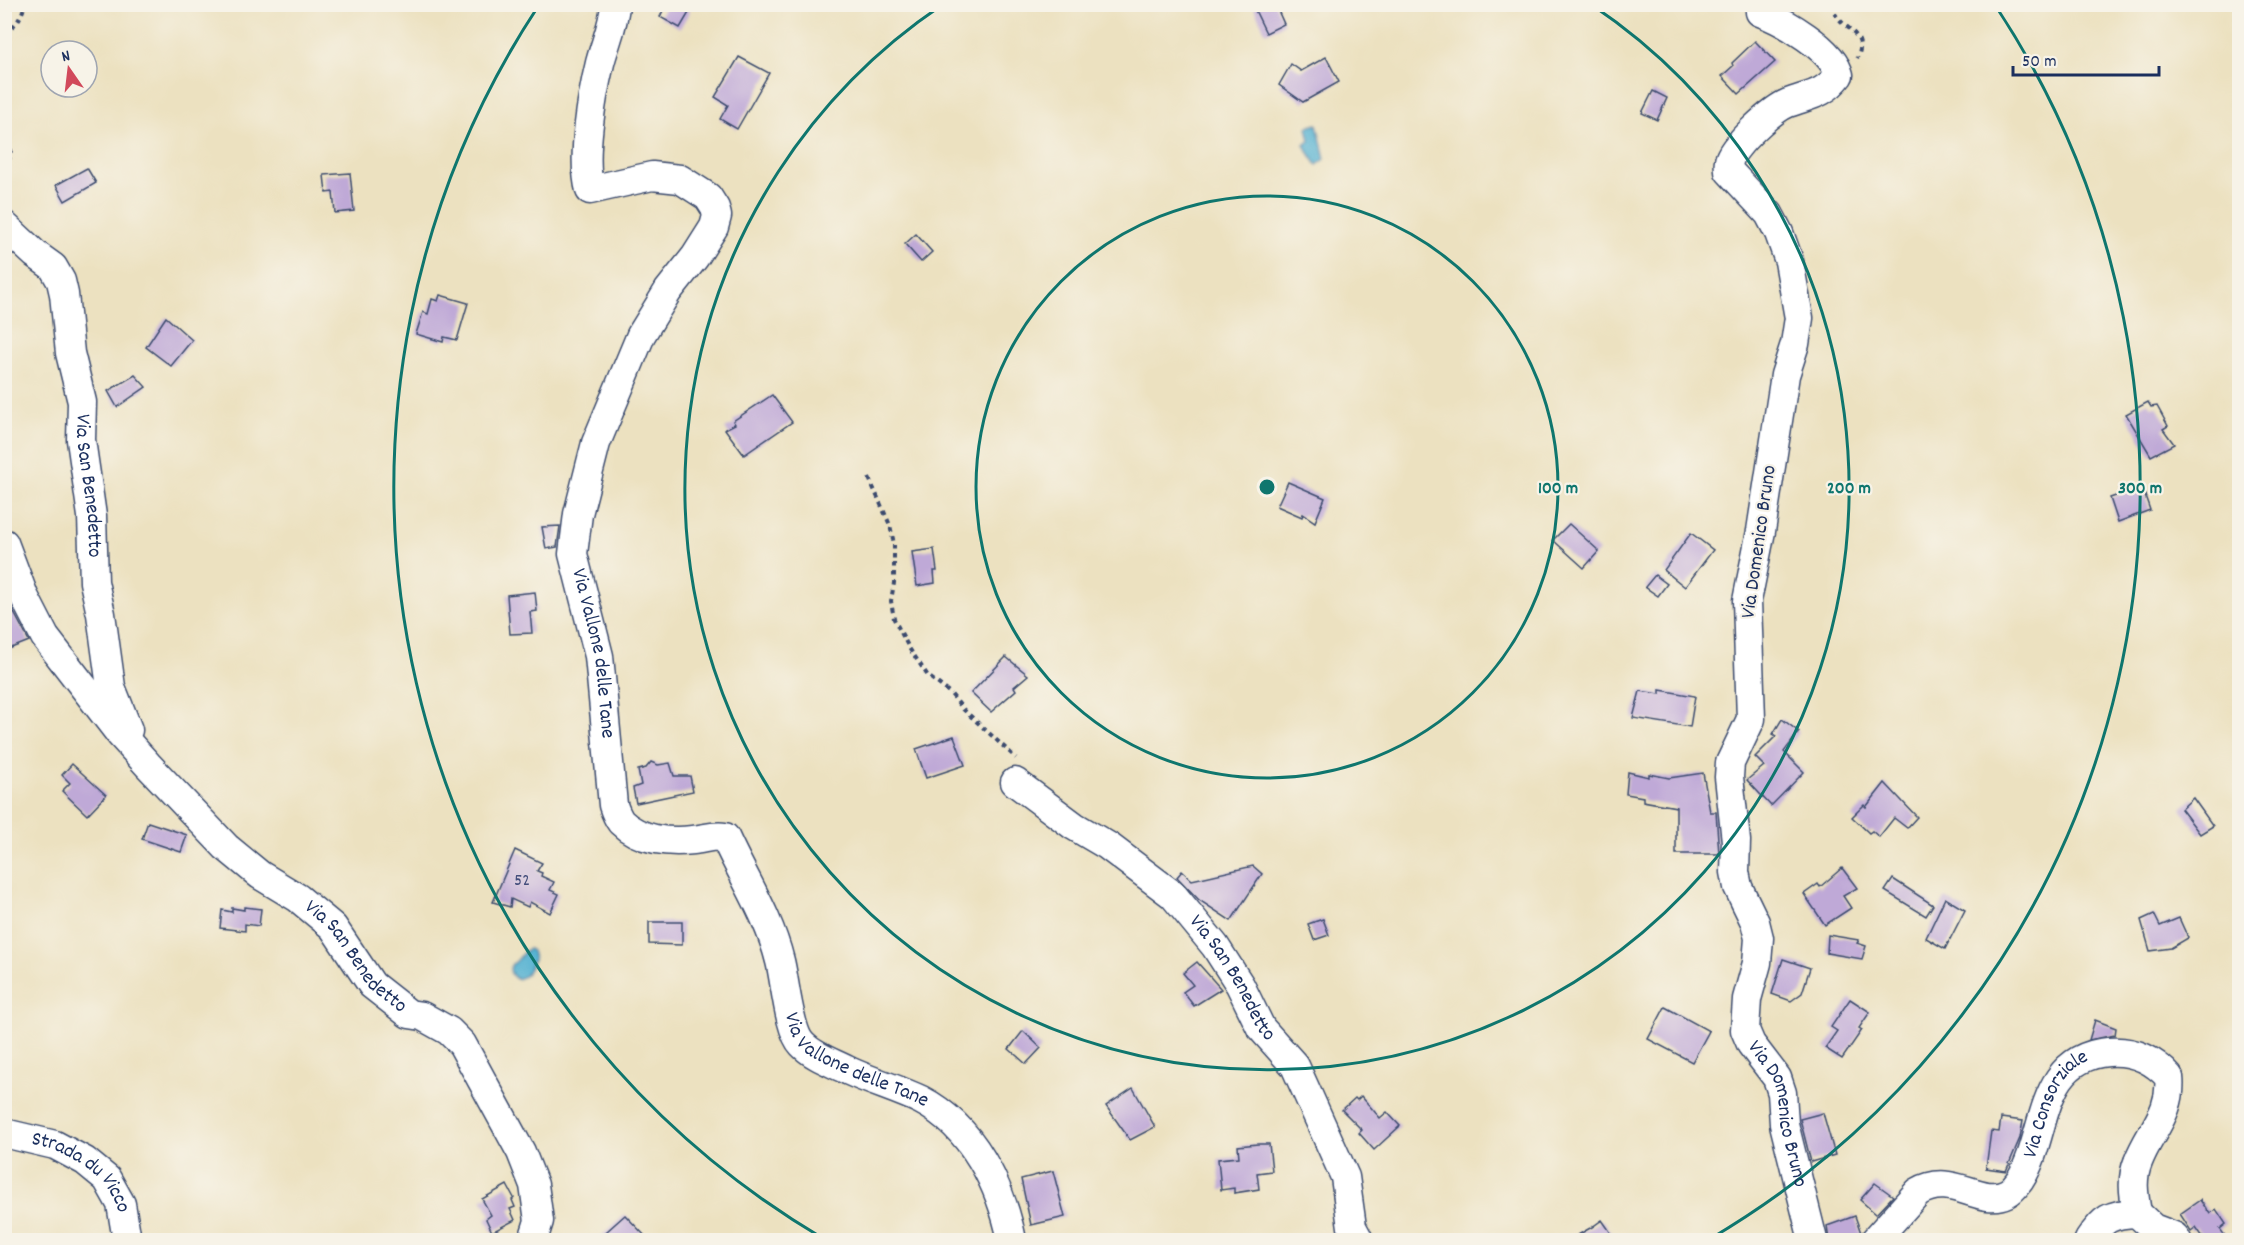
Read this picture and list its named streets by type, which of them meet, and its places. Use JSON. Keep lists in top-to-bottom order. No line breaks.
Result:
{"streets":{"street":["Via San Benedetto","Via Domenico Bruno","Via Vallone delle Tane","Via Consorziale","Strada du Vicco"]},"house_numbers":["52"],"scale_bar":"50 m","north":"top","rings":["100 m","200 m","300 m"]}
